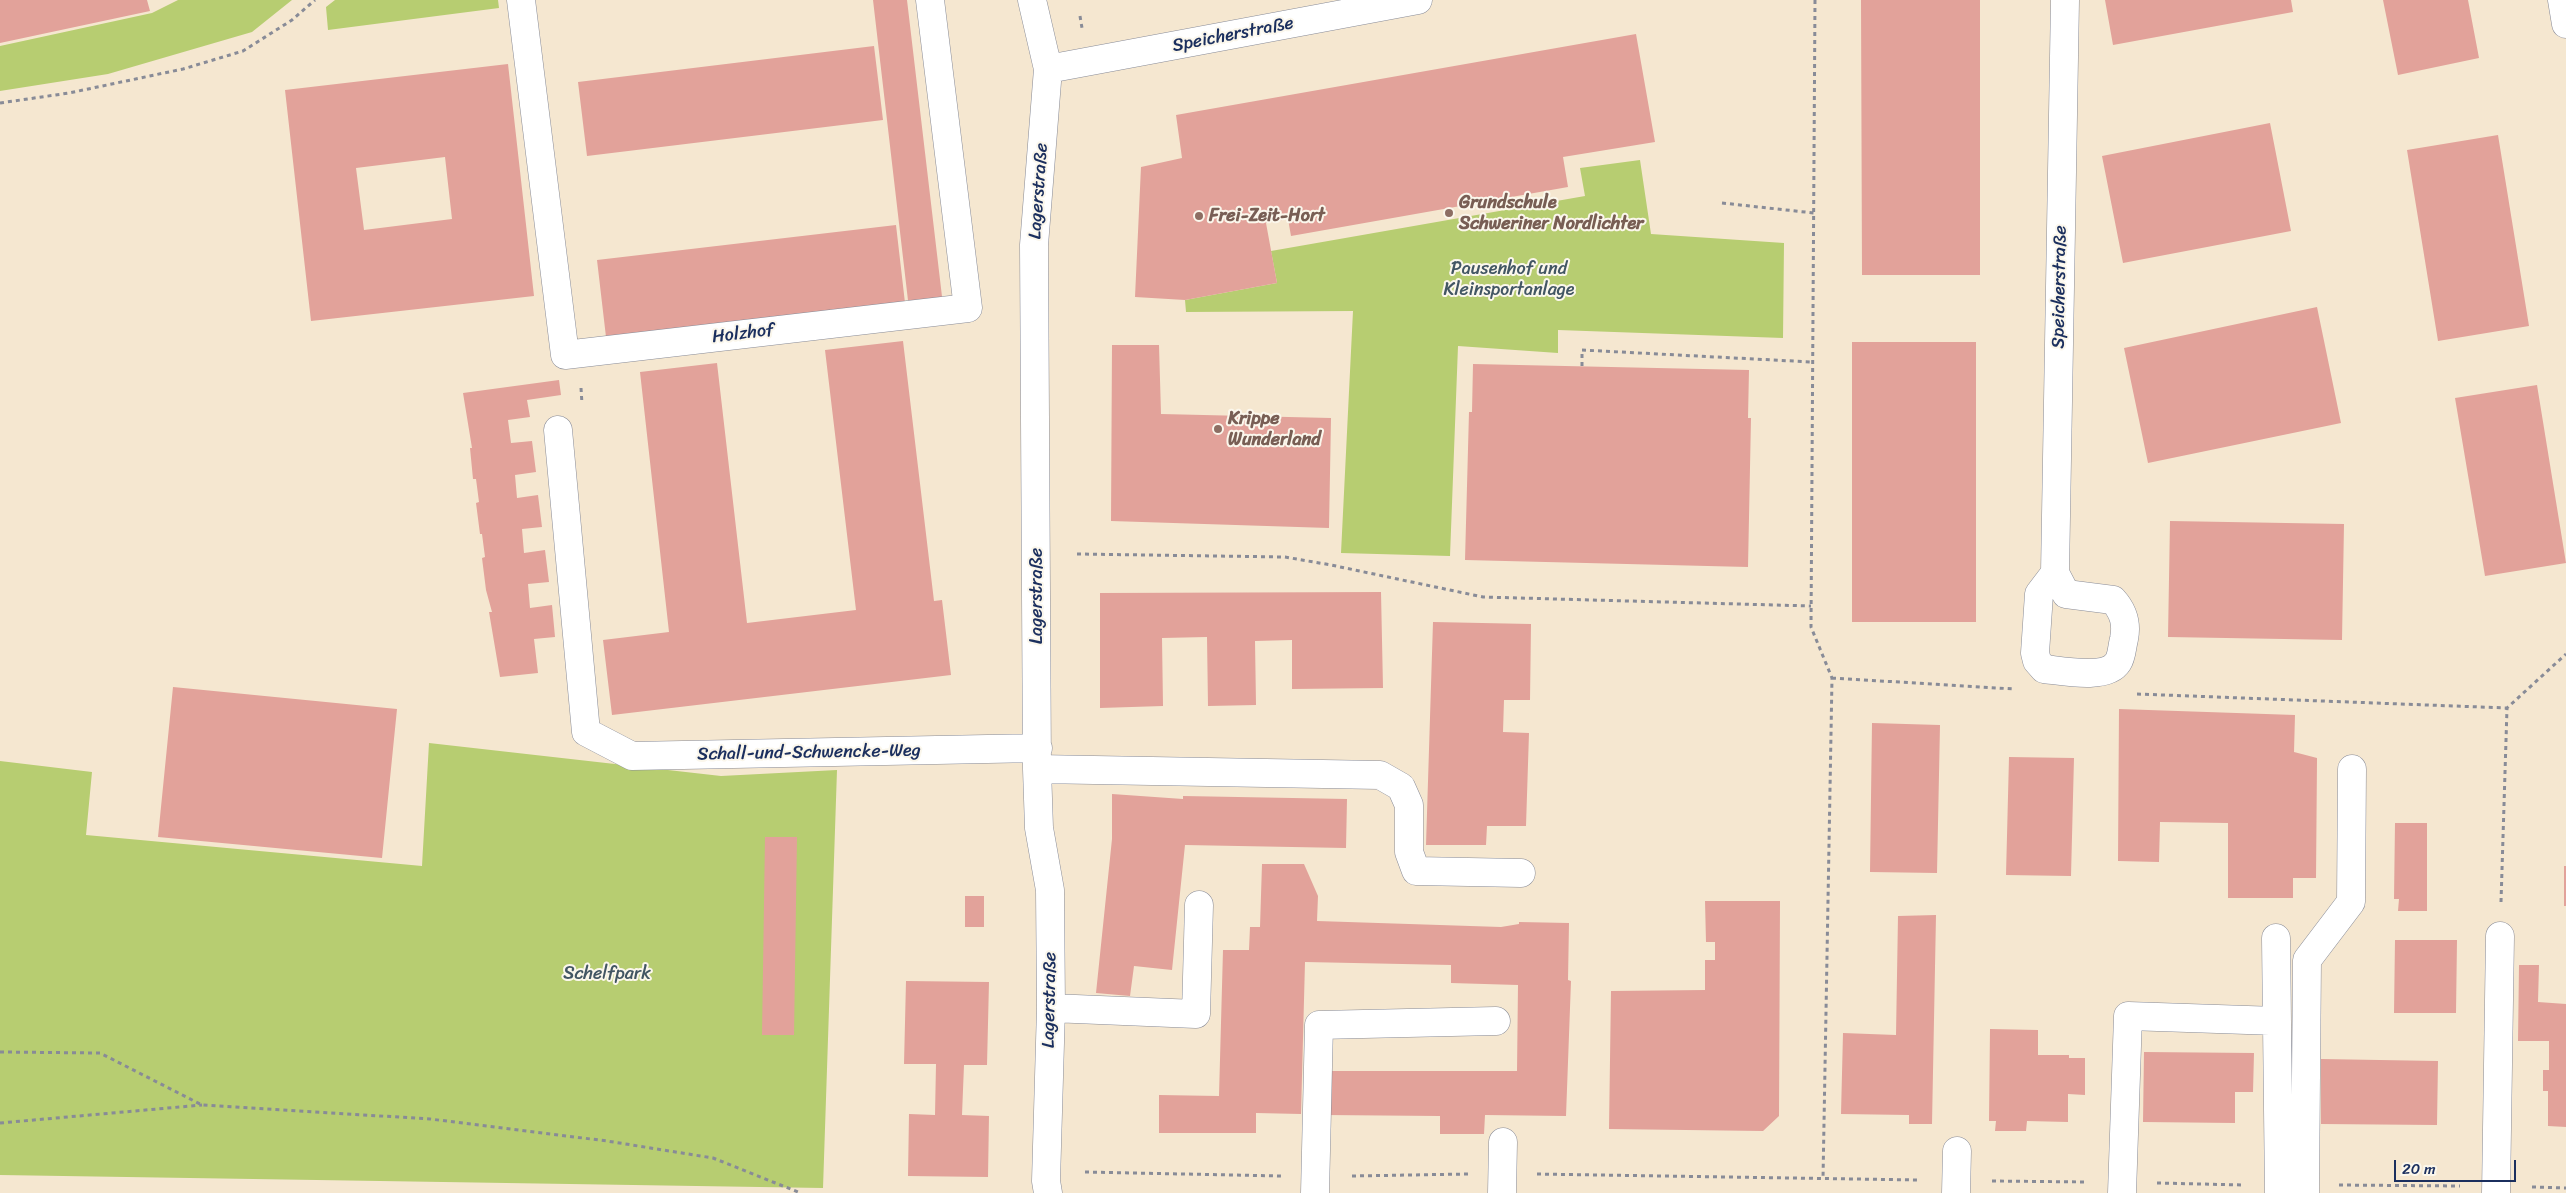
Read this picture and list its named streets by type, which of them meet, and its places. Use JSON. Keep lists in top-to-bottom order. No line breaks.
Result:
{"streets":{"street":["Speicherstraße","Lagerstraße","Holzhof","Schall-und-Schwencke-Weg"]},"crossings":[["Speicherstraße","Lagerstraße"],["Lagerstraße","Schall-und-Schwencke-Weg"]],"parks":["Pausenhof und Kleinsportanlage","Schelfpark"],"places":["Grundschule Schweriner Nordlichter","Frei-Zeit-Hort","Krippe Wunderland"],"scale_bar":"20 m"}
